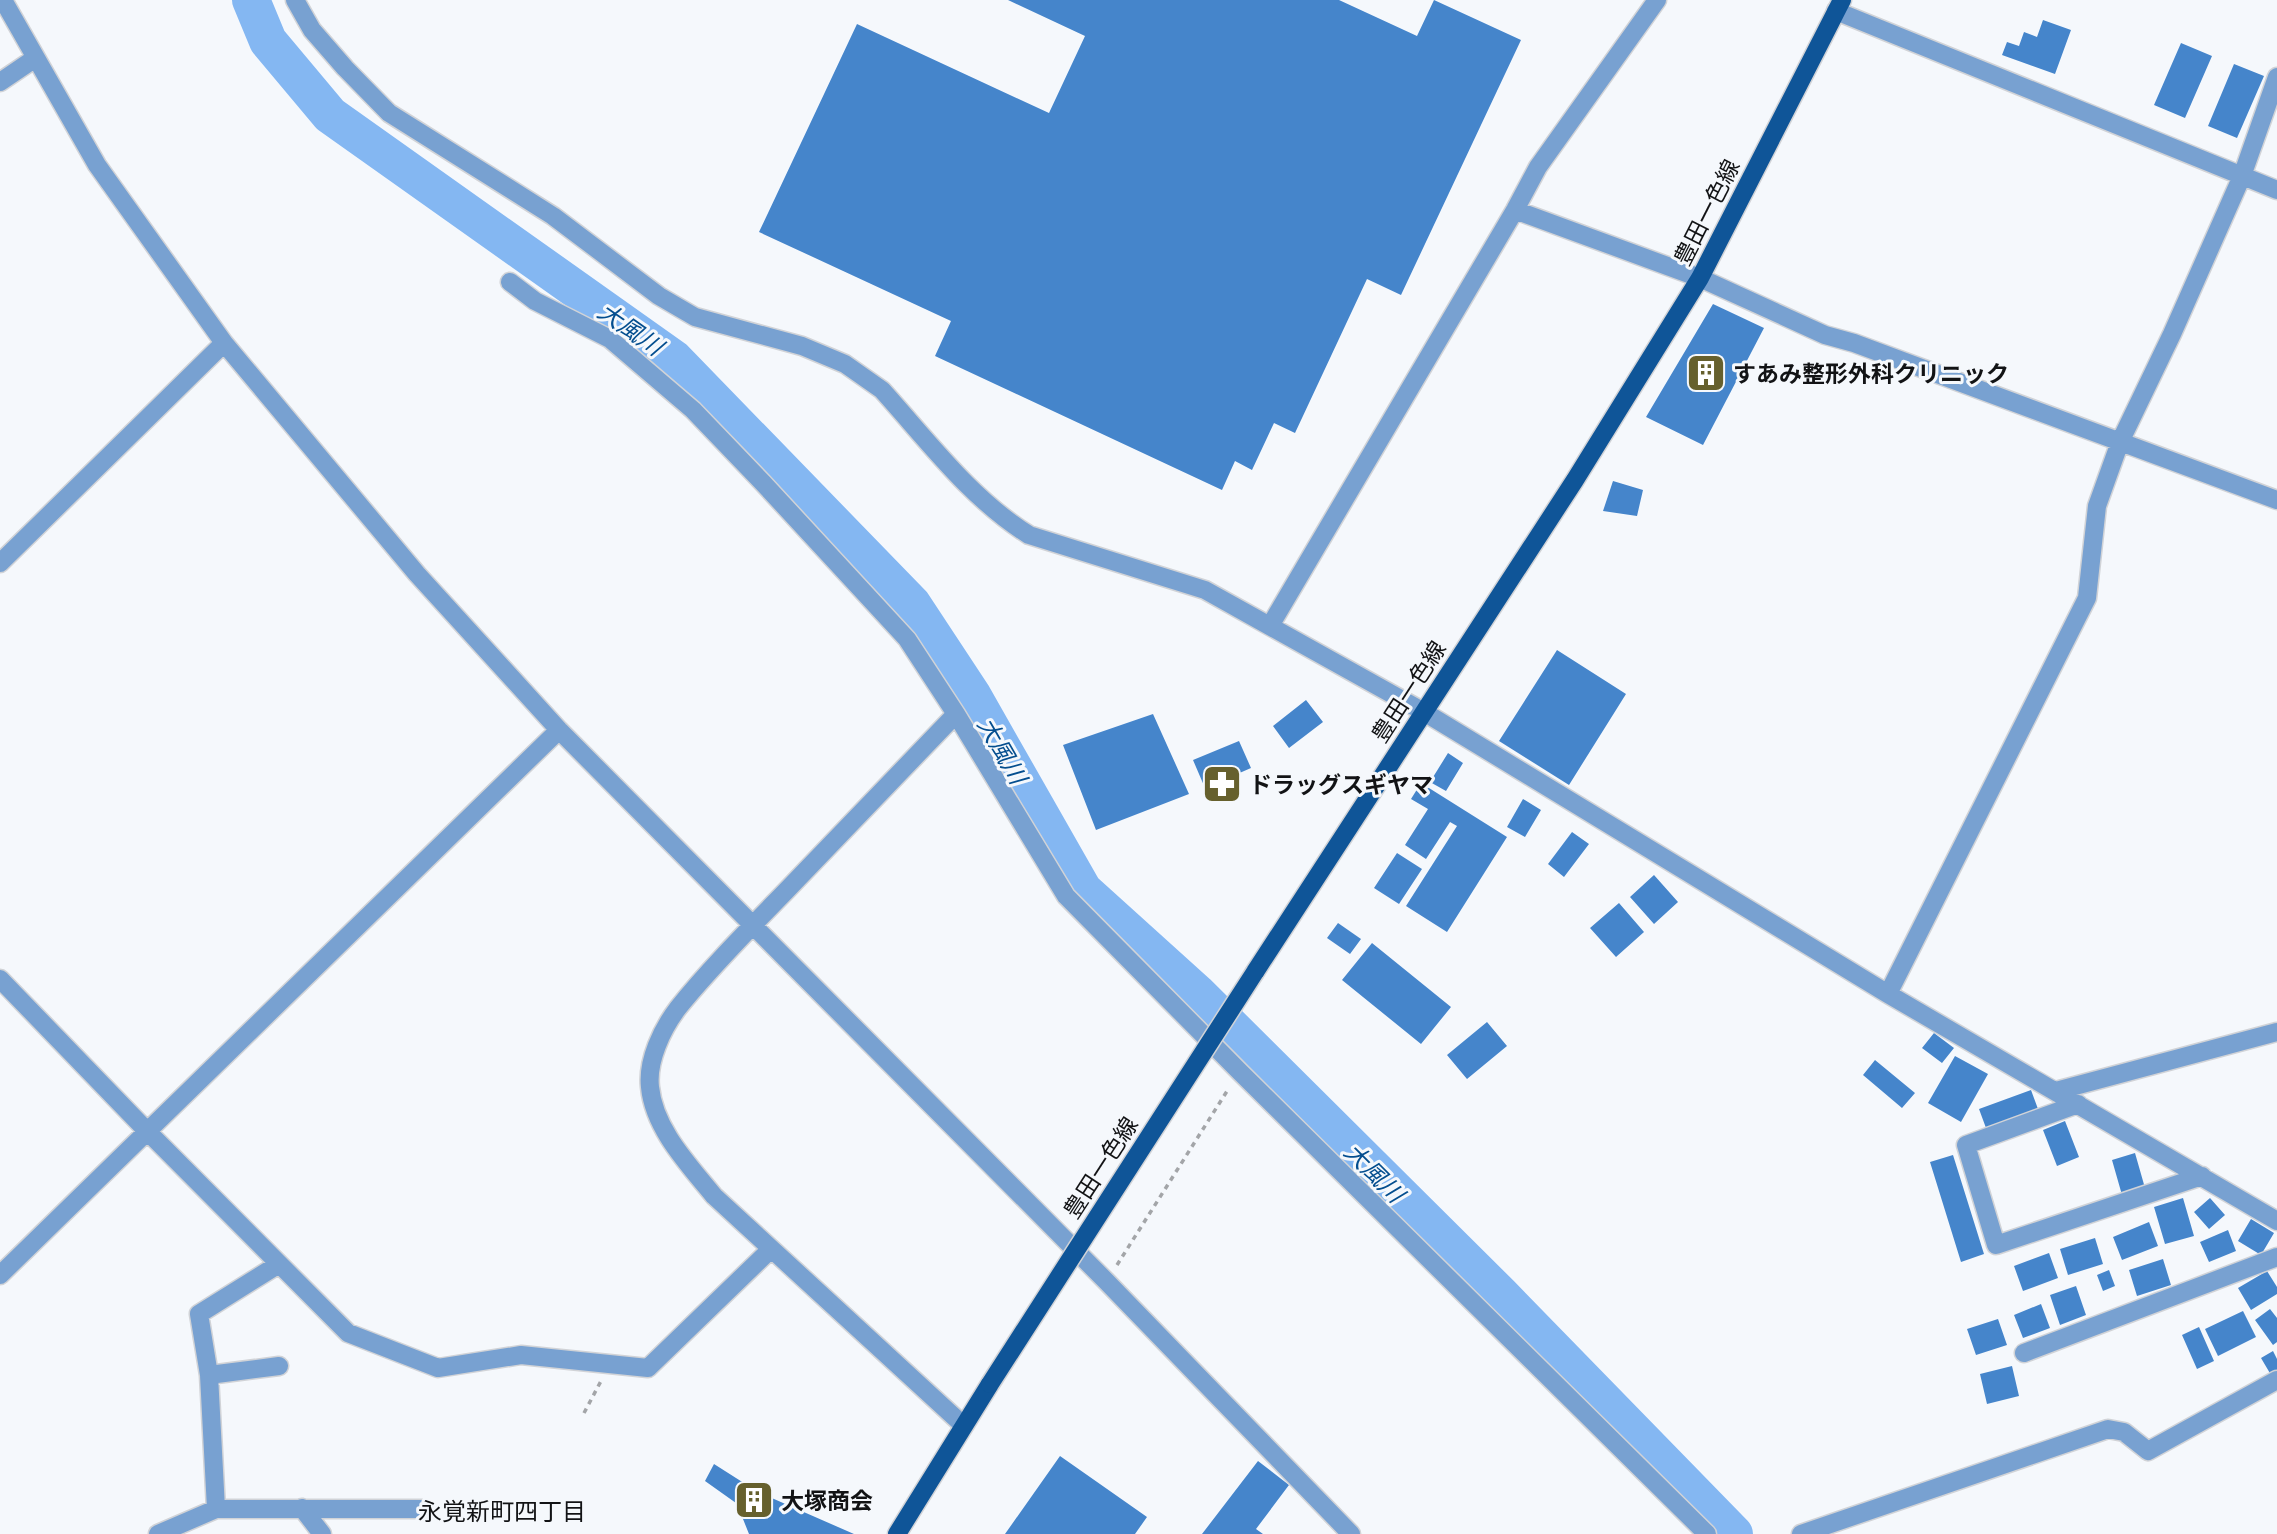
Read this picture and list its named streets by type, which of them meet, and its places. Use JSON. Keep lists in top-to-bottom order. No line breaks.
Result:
{"streets":{"main road":["豊田一色線"]},"districts":["永覚新町四丁目"],"water":["大風川"],"places":{"building":["すあみ整形外科クリニック","大塚商会"],"pharmacy":["ドラッグスギヤマ"]}}
